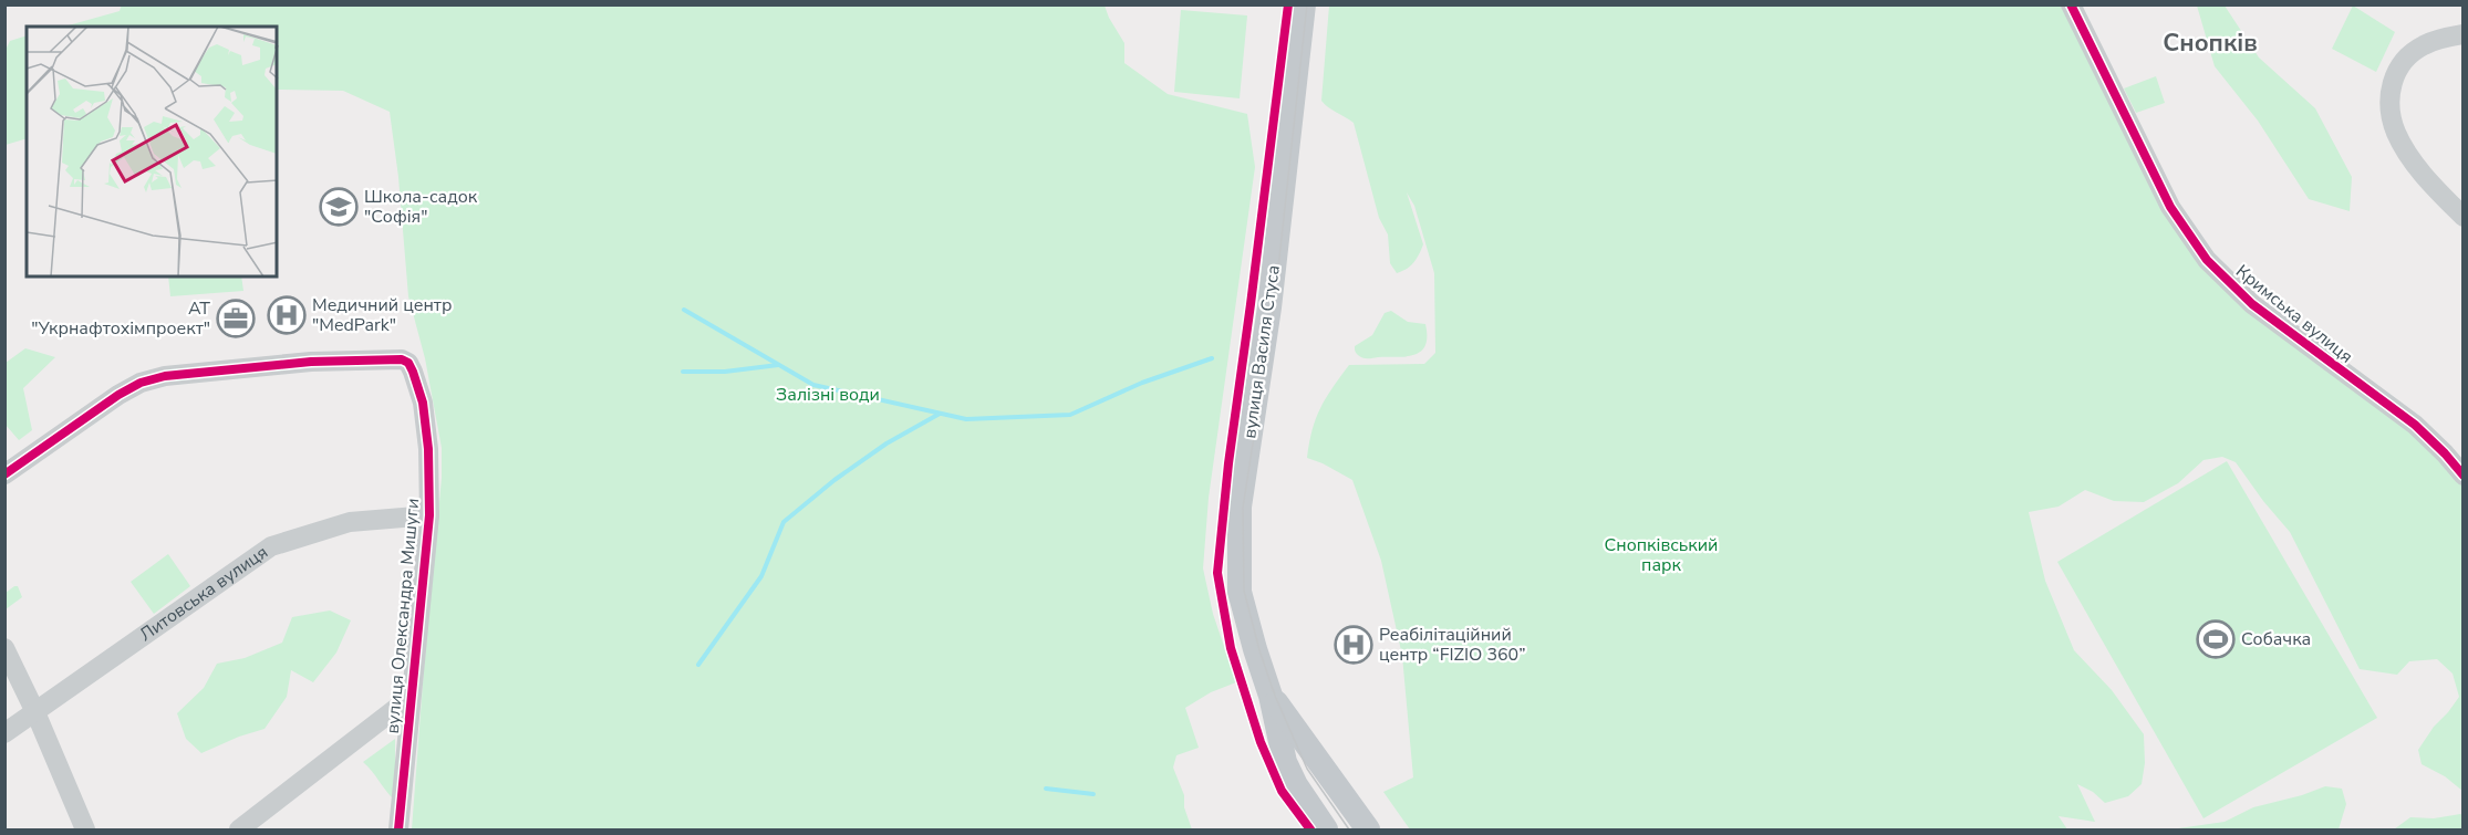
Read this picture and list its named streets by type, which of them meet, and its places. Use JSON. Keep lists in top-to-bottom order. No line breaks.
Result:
{"streets":{"main road":["вулиця Василя Стуса"],"street":["Кримська вулиця","Литовська вулиця","вулиця Олександра Мишуги"]},"crossings":[["Литовська вулиця","вулиця Олександра Мишуги"]],"districts":["Снопків"],"parks":["Залізні води","Снопківський парк"],"places":{"school or university":["Школа-садок \"Софія\""],"hospital":["Медичний центр \"MedPark\"","Реабілітаційний центр “FIZIO 360”"],"office":["АТ \"Укрнафтохімпроект\""],"sports":["Собачка"]}}
